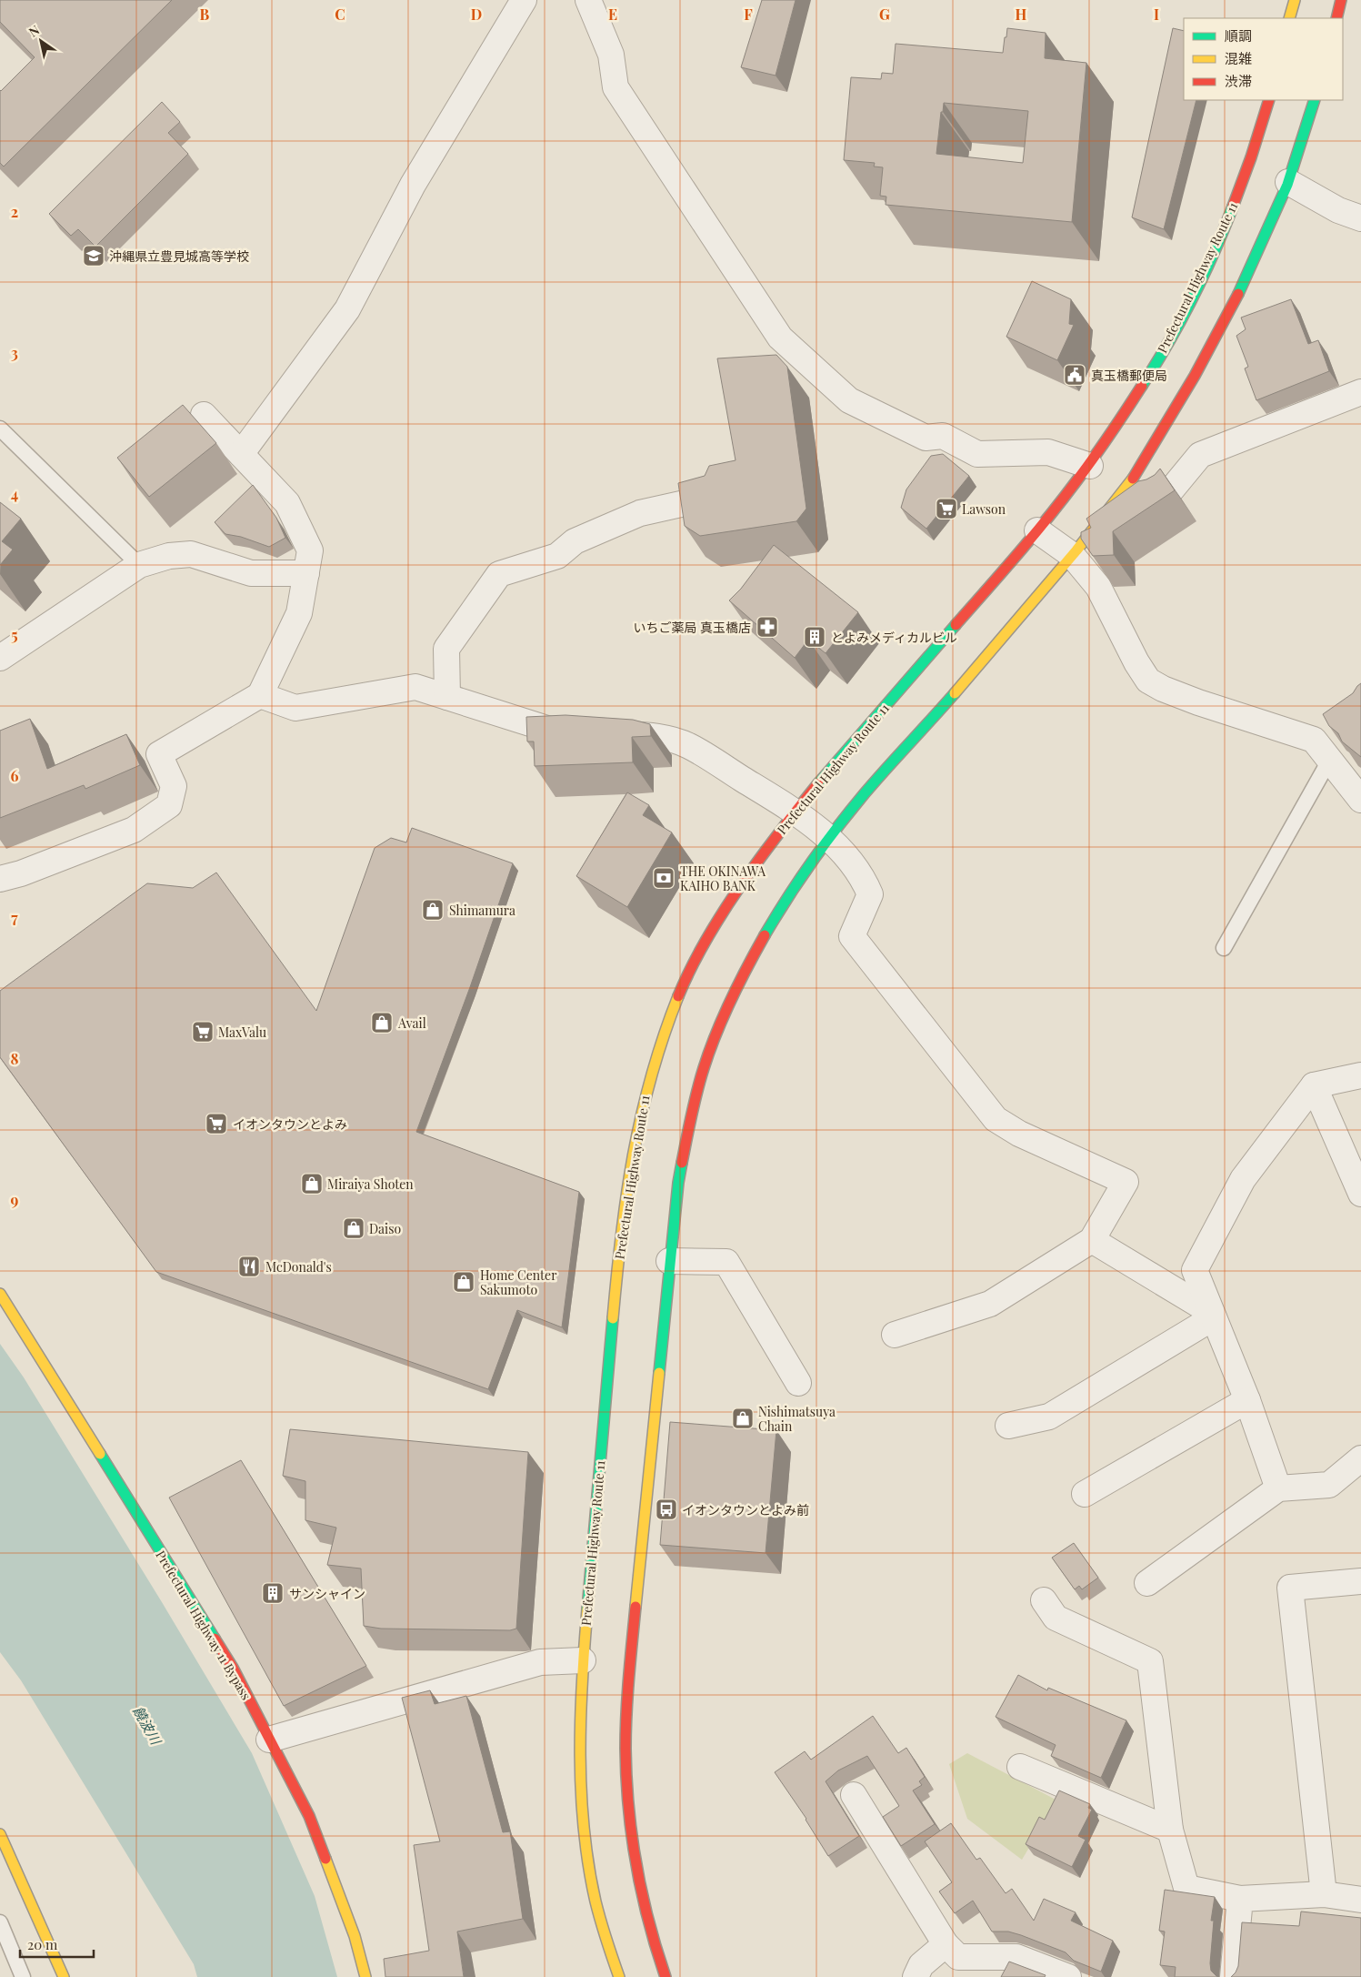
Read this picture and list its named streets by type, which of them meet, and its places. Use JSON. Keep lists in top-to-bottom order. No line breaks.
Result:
{"streets":{"main road":["Prefectural Highway Route 11","Prefectural Highway 11 Bypass"]},"water":["饒波川"],"places":{"school or university":["沖縄県立豊見城高等学校"],"public building":["真玉橋郵便局"],"supermarket":["Lawson","MaxValu","イオンタウンとよみ"],"pharmacy":["いちご薬局 真玉橋店"],"building":["とよみメディカルビル","サンシャイン"],"bank":["THE OKINAWA KAIHO BANK"],"shop":["Shimamura","Avail","Miraiya Shoten","Daiso","Home Center Sakumoto","Nishimatsuya Chain"],"restaurant":["McDonald's"],"bus stop":["イオンタウンとよみ前"]},"legend":["順調","混雑","渋滞"],"scale_bar":"20 m","north":"top left","grid":{"columns":["B","C","D","E","F","G","H","I"],"rows":["2","3","4","5","6","7","8","9"]}}
